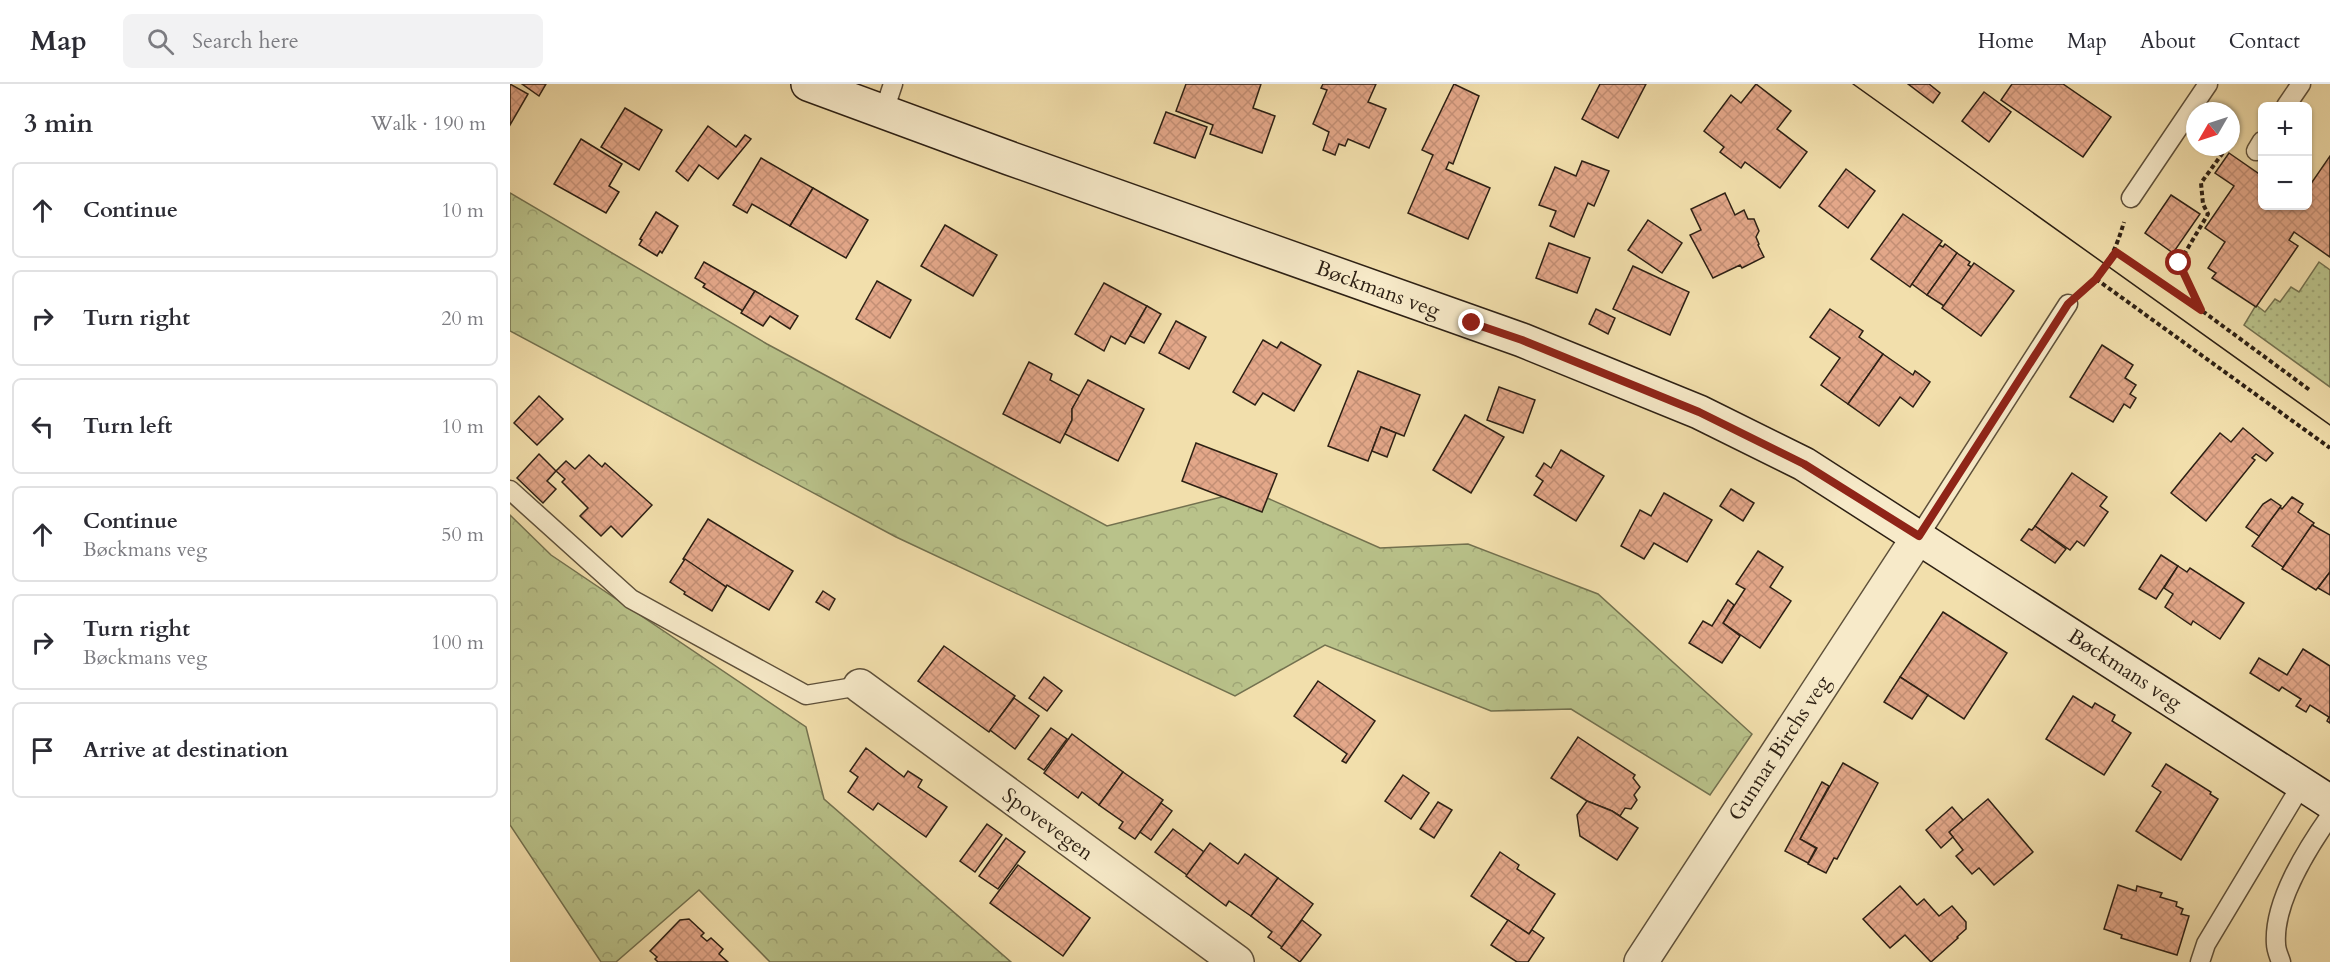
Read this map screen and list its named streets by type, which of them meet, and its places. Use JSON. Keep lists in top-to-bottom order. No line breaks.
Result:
{"streets":{"main road":["Bøckmans veg","Gunnar Birchs veg","Spovevegen"]},"crossings":[["Bøckmans veg","Gunnar Birchs veg"]],"north":"bottom left","page":{"header":"Map","search":"Search here","nav":["Home","Map","About","Contact"],"heading":["3 min","Walk · 190 m"],"map_buttons":["+","−"],"list":[["Continue","10 m"],["Turn right","20 m"],["Turn left","10 m"],["Continue","Bøckmans veg","50 m"],["Turn right","Bøckmans veg","100 m"],"Arrive at destination"]}}
